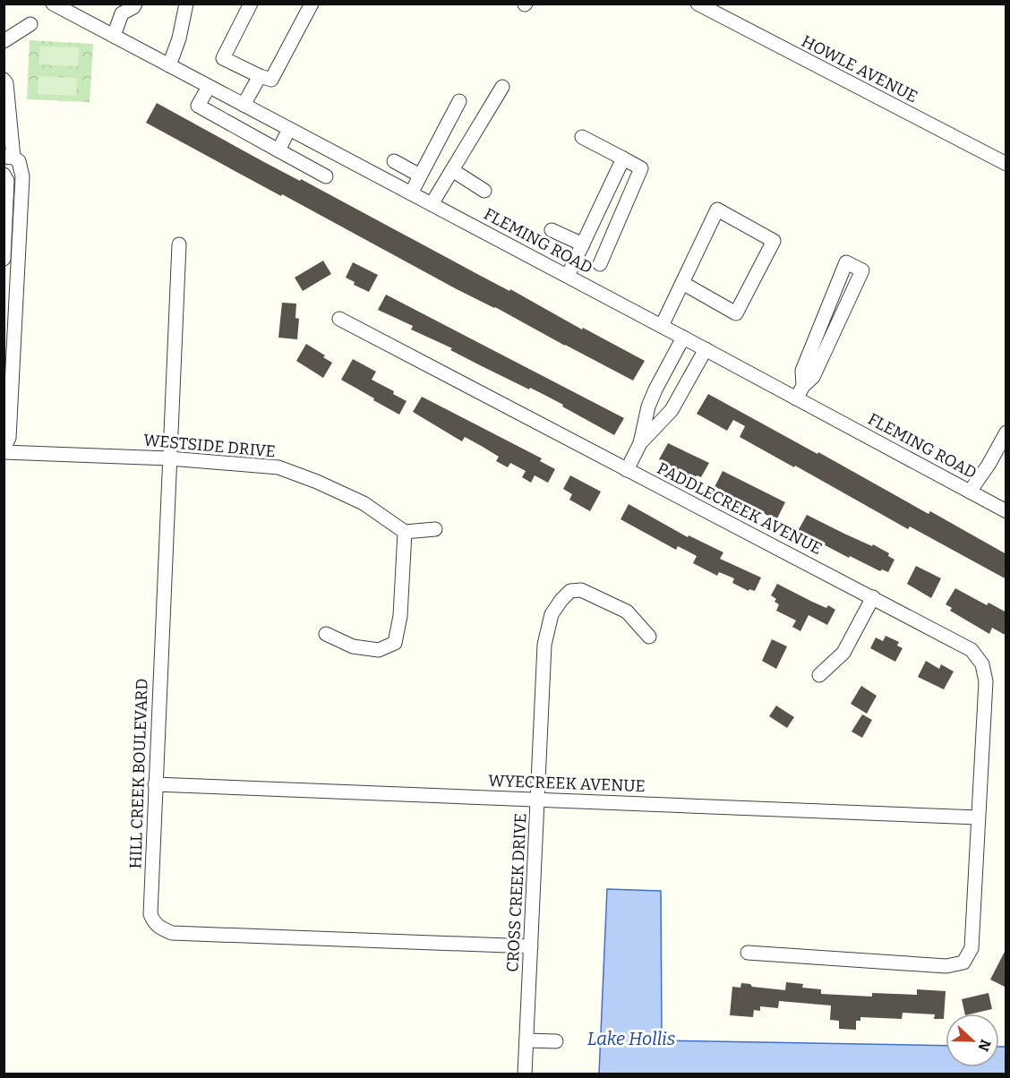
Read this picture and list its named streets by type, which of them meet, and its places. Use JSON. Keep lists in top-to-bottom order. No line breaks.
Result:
{"streets":{"street":["HOWLE AVENUE","FLEMING ROAD","WESTSIDE DRIVE","PADDLECREEK AVENUE","HILL CREEK BOULEVARD","WYECREEK AVENUE","CROSS CREEK DRIVE"]},"crossings":[["WESTSIDE DRIVE","HILL CREEK BOULEVARD"],["PADDLECREEK AVENUE","WYECREEK AVENUE"],["HILL CREEK BOULEVARD","WYECREEK AVENUE"],["HILL CREEK BOULEVARD","CROSS CREEK DRIVE"],["WYECREEK AVENUE","CROSS CREEK DRIVE"]],"water":["Lake Hollis"],"north":"right"}
